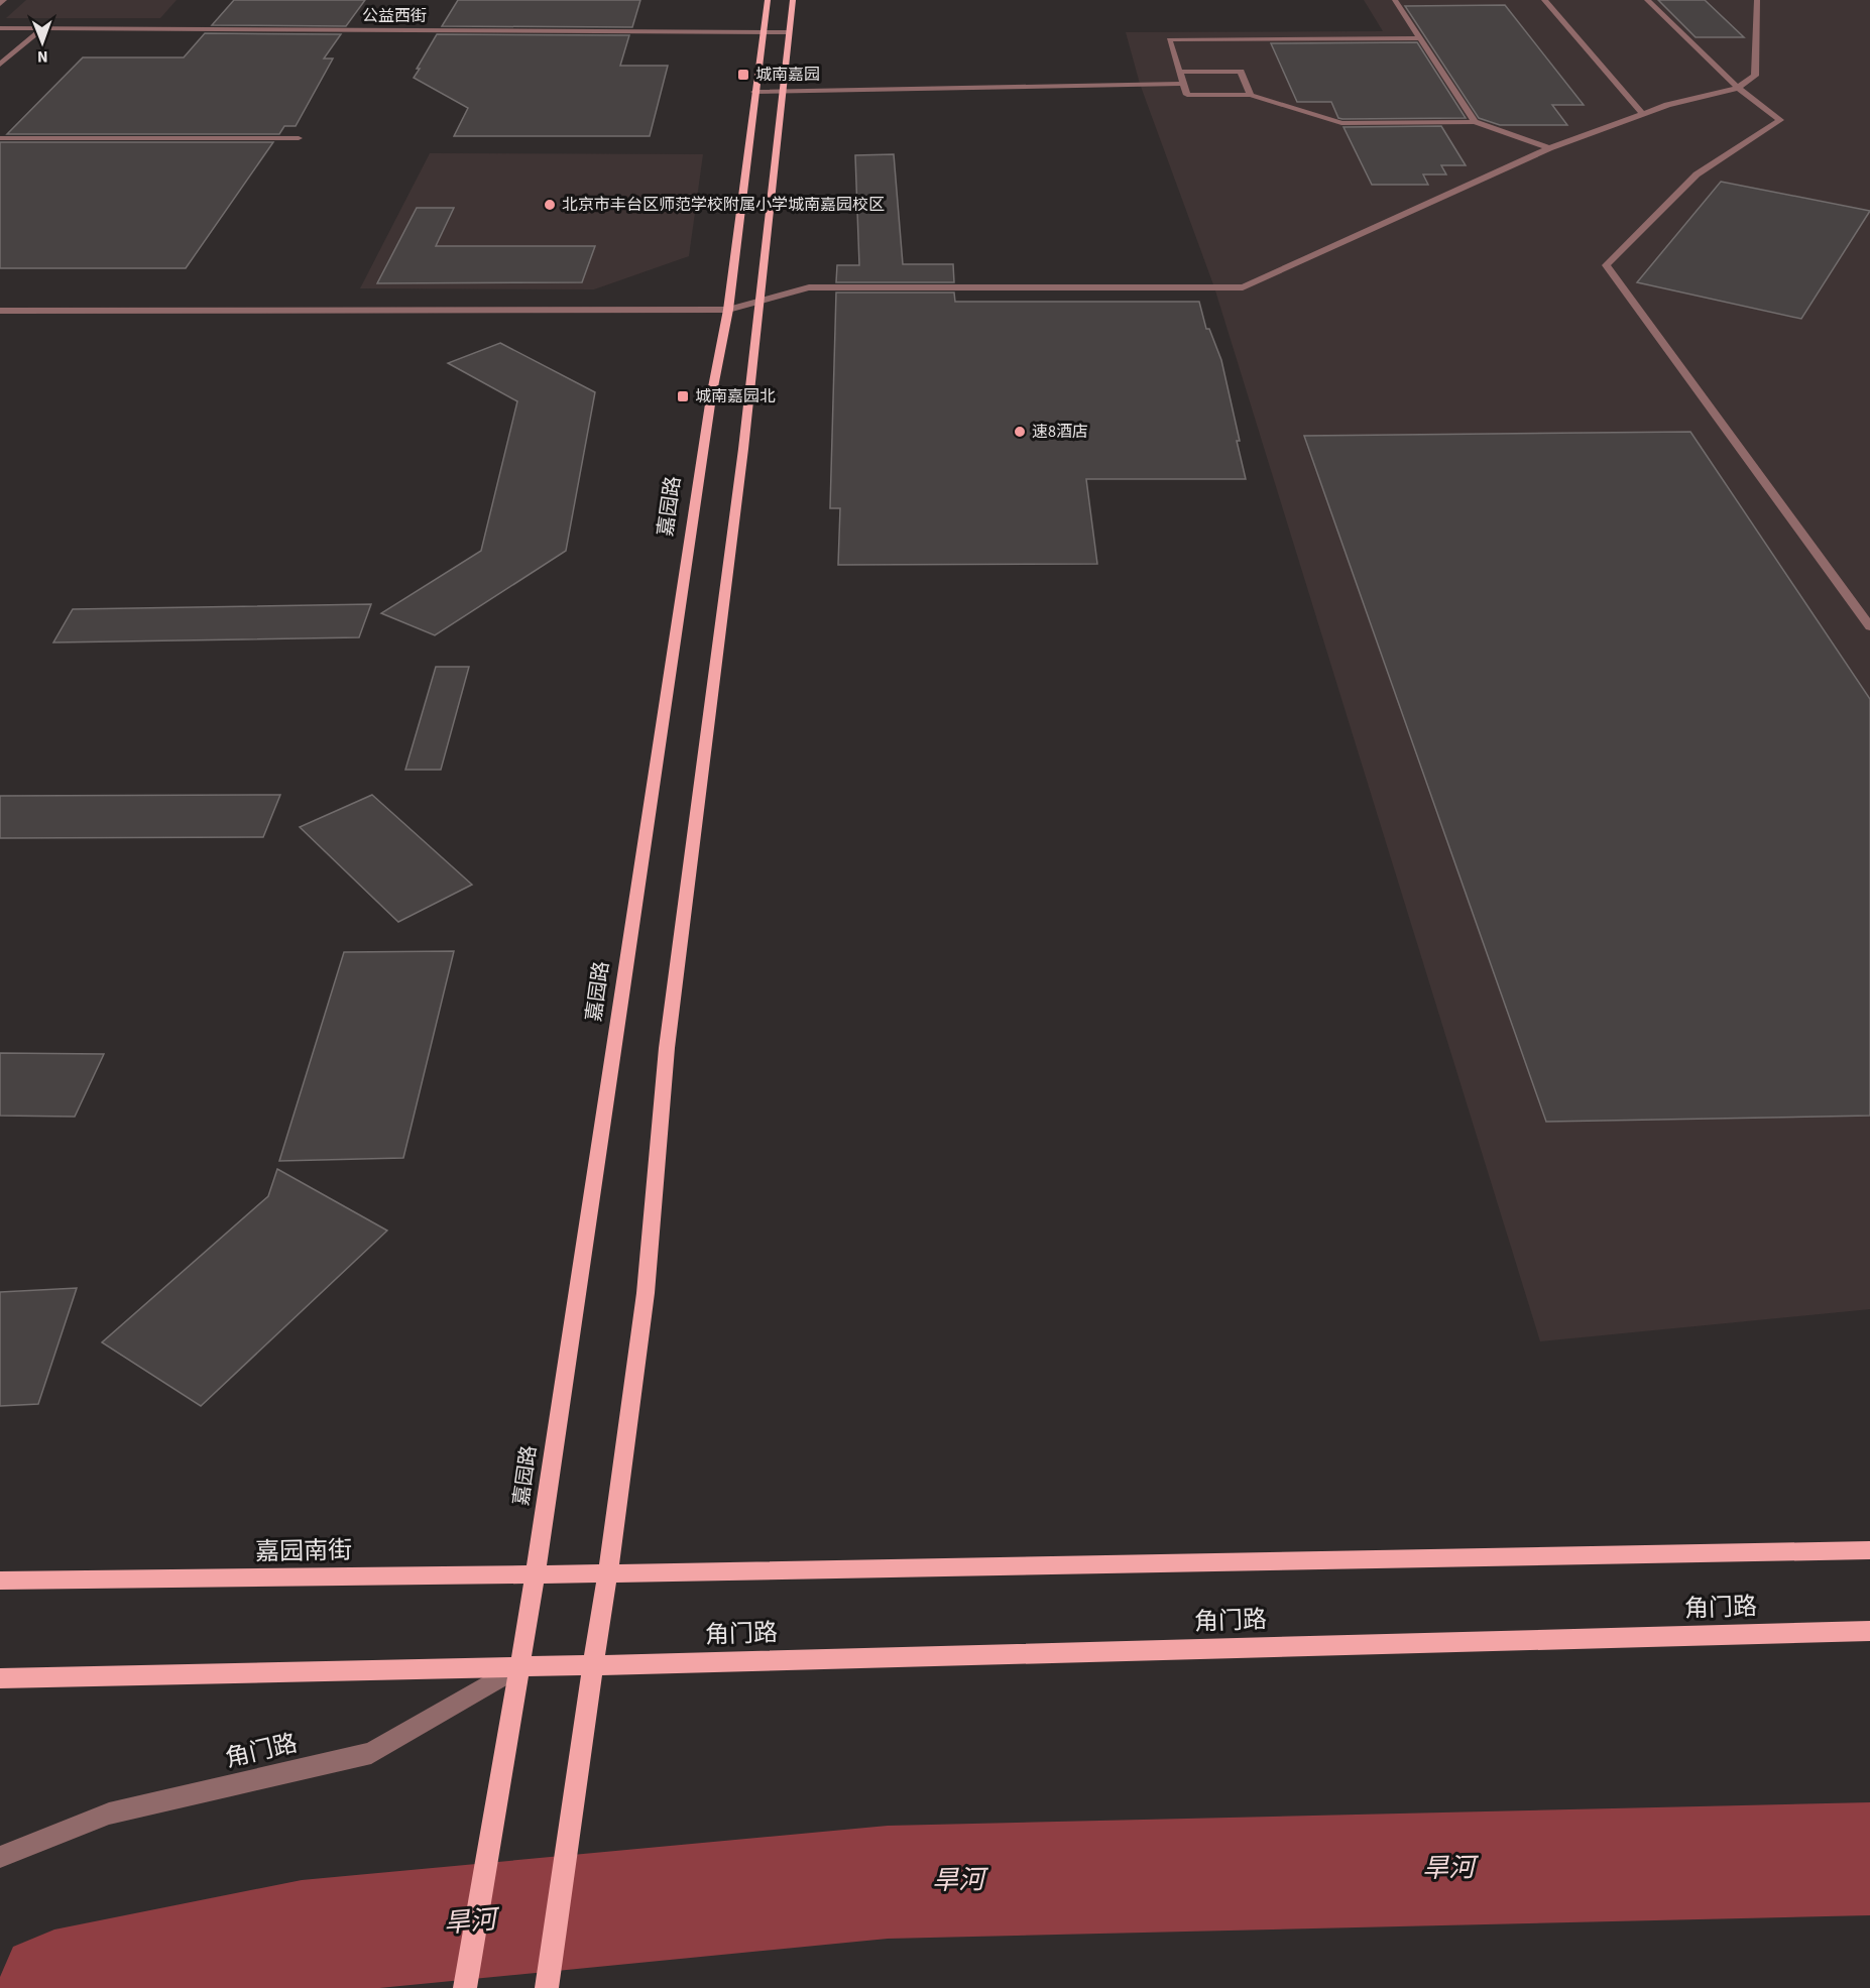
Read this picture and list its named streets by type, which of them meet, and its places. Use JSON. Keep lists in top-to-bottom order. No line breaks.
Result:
{"streets":{"main road":["嘉园路","嘉园南街","角门路"],"street":["公益西街"]},"crossings":[["公益西街","嘉园路"],["嘉园路","嘉园南街"],["嘉园路","角门路"]],"water":["旱河"],"places":{"transit":["城南嘉园","城南嘉园北"],"other":["北京市丰台区师范学校附属小学城南嘉园校区","速8酒店"]},"north":"bottom"}
